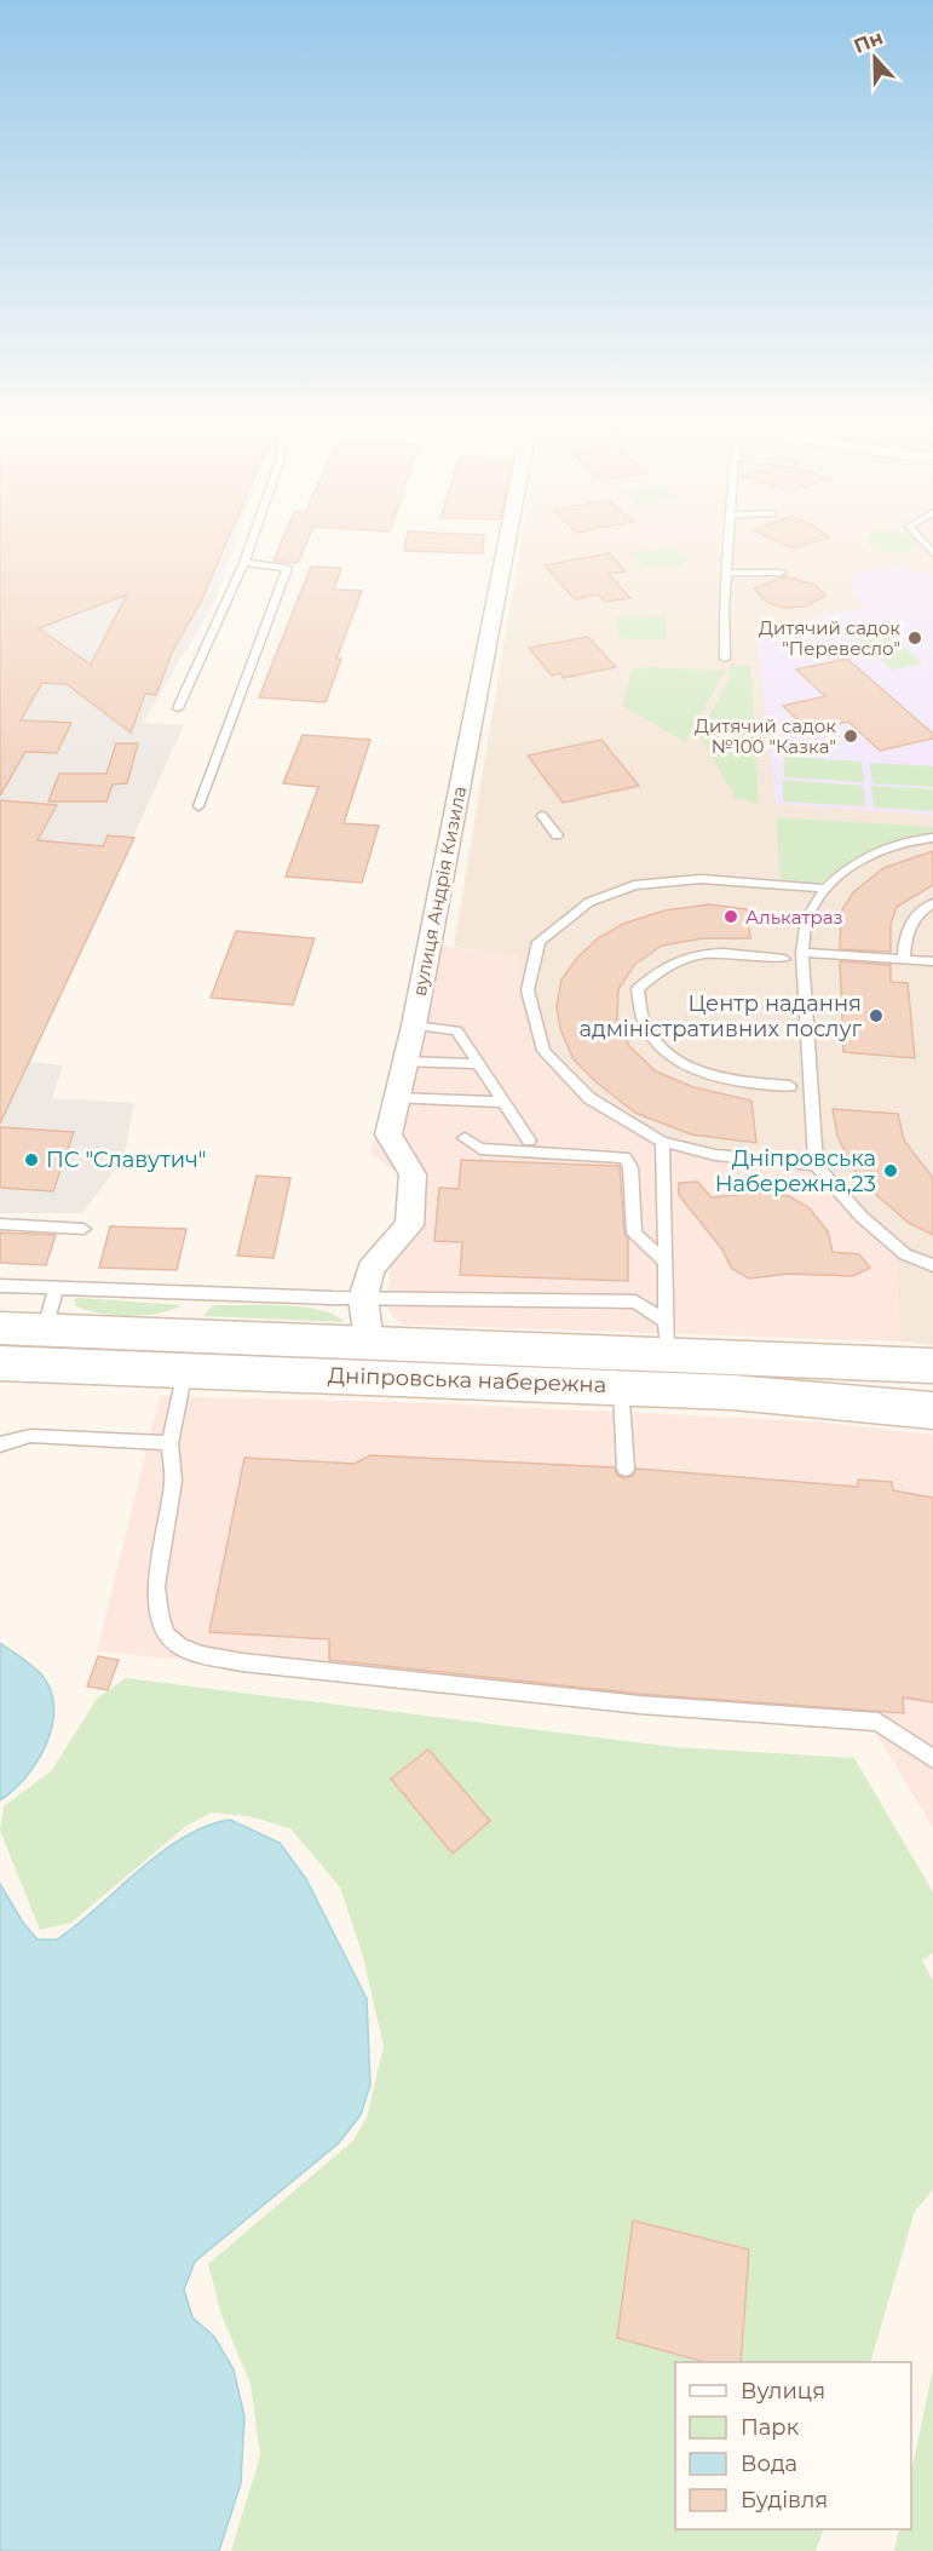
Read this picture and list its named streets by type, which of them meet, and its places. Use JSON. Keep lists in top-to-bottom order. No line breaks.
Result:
{"streets":{"main road":["Дніпровська набережна"],"street":["вулиця Андрія Кизила"]},"crossings":[["вулиця Андрія Кизила","Дніпровська набережна"]],"places":["Дитячий садок \"Перевесло\"","Дитячий садок №100 \"Казка\"","Алькатраз","Центр надання адміністративних послуг","ПС \"Славутич\"","Дніпровська Набережна,23"],"legend":["Вулиця","Парк","Вода","Будівля"],"north":"top"}
